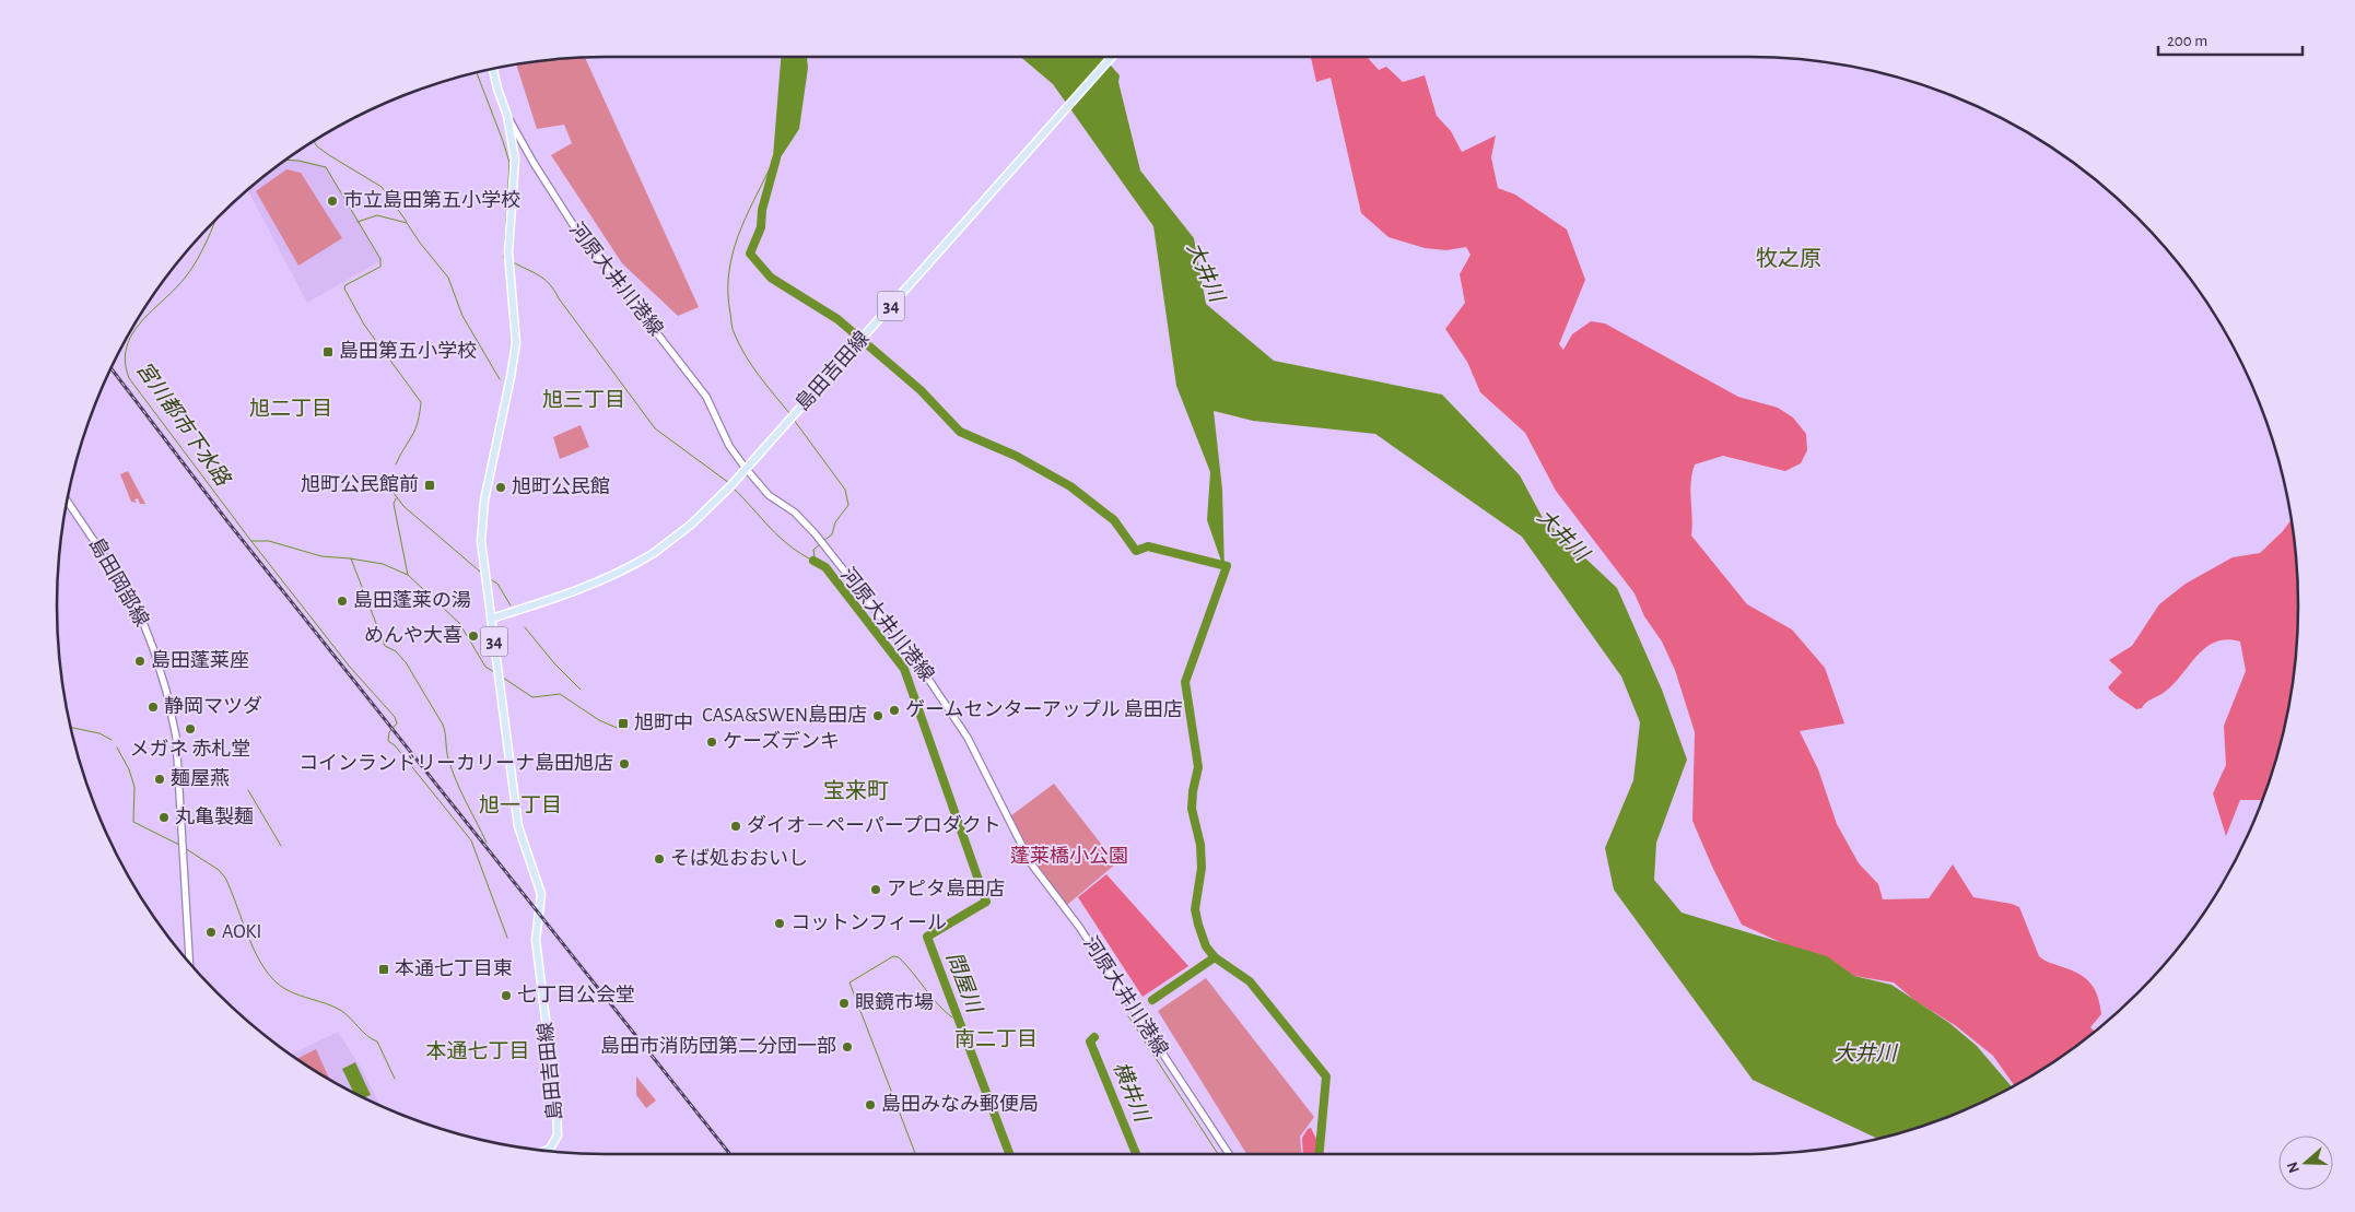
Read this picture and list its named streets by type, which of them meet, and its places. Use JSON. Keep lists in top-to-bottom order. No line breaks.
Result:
{"streets":{"main road":["河原大井川港線","34","島田吉田線","島田岡部線"]},"crossings":[["河原大井川港線","34"],["河原大井川港線","島田吉田線"],["34","島田吉田線"]],"districts":["牧之原","旭三丁目","旭二丁目","宝来町","旭一丁目","南二丁目","本通七丁目"],"water":["大井川","宮川都市下水路","問屋川","横井川"],"parks":["蓬莱橋小公園"],"places":{"other":["市立島田第五小学校","旭町公民館","島田蓬莱の湯","めんや大喜","島田蓬莱座","静岡マツダ","ゲームセンターアップル 島田店","CASA&SWEN島田店","メガネ 赤札堂","ケーズデンキ","コインランドリーカリーナ島田旭店","麺屋燕","丸亀製麺","ダイオ－ペーパープロダクト","そば処おおいし","アピタ島田店","コットンフィール","AOKI","七丁目公会堂","眼鏡市場","島田市消防団第二分団一部","島田みなみ郵便局"],"transit":["島田第五小学校","旭町公民館前","旭町中","本通七丁目東"]},"scale_bar":"200 m","north":"left"}
